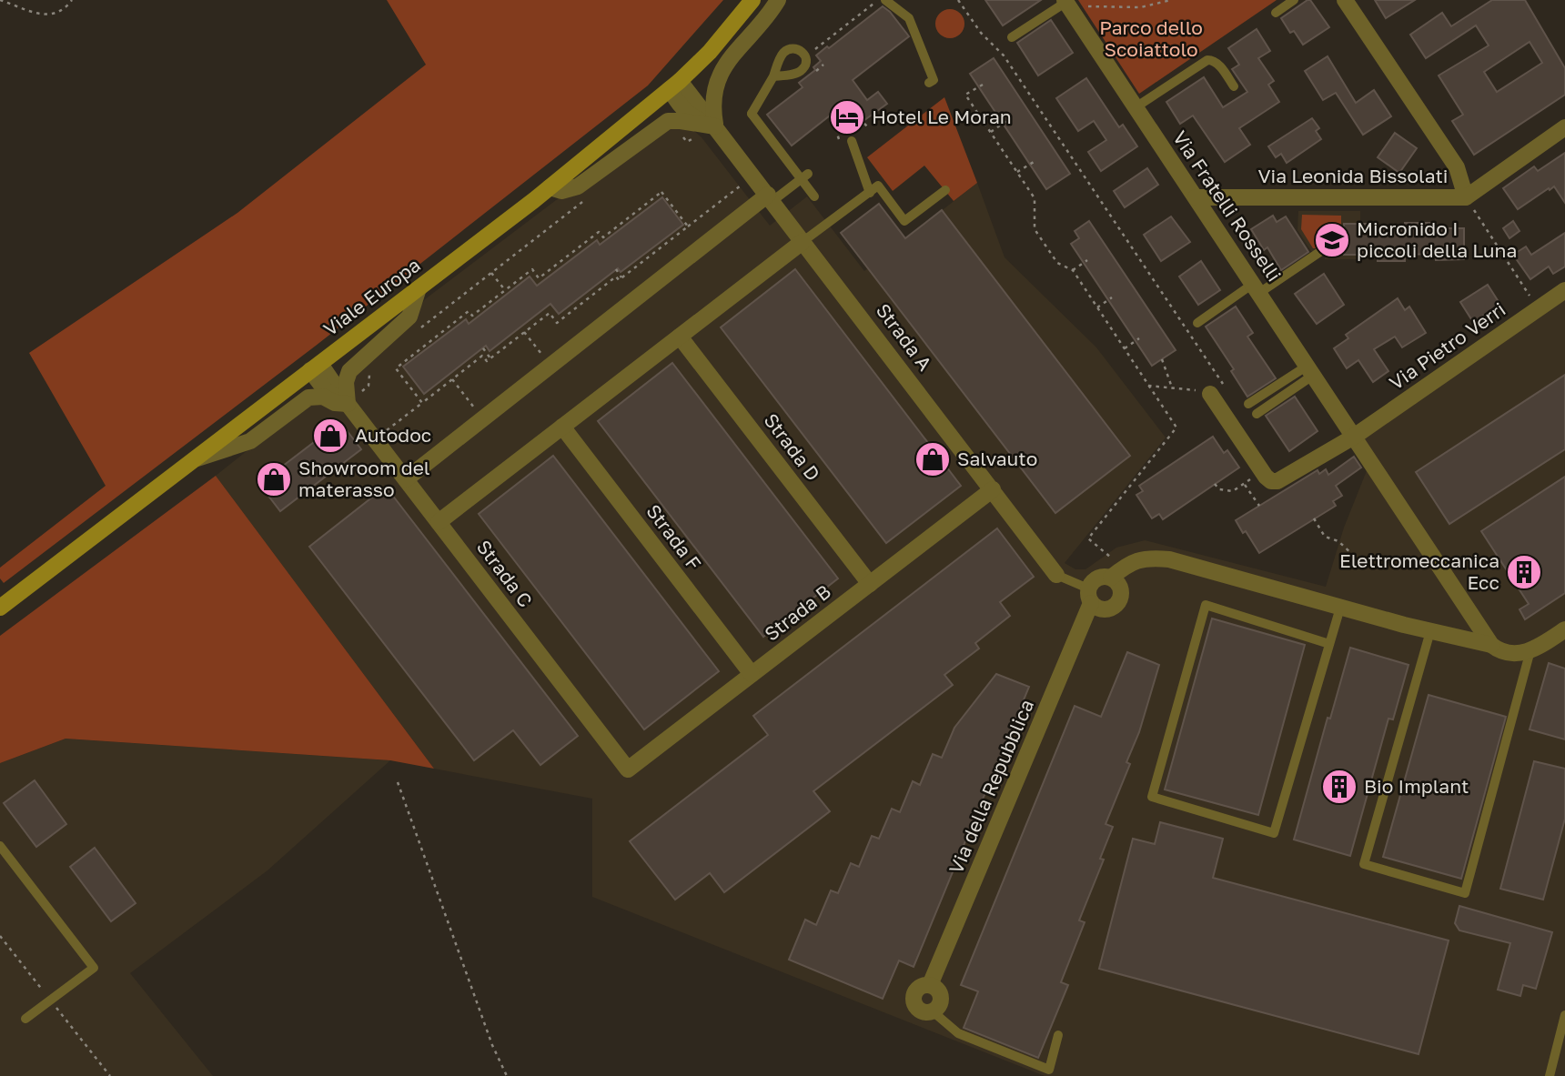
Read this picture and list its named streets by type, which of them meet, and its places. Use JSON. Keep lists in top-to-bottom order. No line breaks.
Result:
{"streets":{"main road":["Viale Europa"],"street":["Via Leonida Bissolati","Via Fratelli Rosselli","Strada A","Via Pietro Verri","Strada D","Strada F","Strada C","Strada B","Via della Repubblica"]},"crossings":[["Via Leonida Bissolati","Via Fratelli Rosselli"],["Via Fratelli Rosselli","Via Pietro Verri"],["Viale Europa","Strada A"],["Viale Europa","Strada C"],["Strada A","Strada B"],["Strada D","Strada B"],["Strada F","Strada B"],["Strada C","Strada B"]],"parks":["Parco dello Scoiattolo"],"places":{"hotel":["Hotel Le Moran"],"school or university":["Micronido I piccoli della Luna"],"shop":["Autodoc","Salvauto","Showroom del materasso"],"building":["Elettromeccanica Ecc","Bio Implant"]}}
